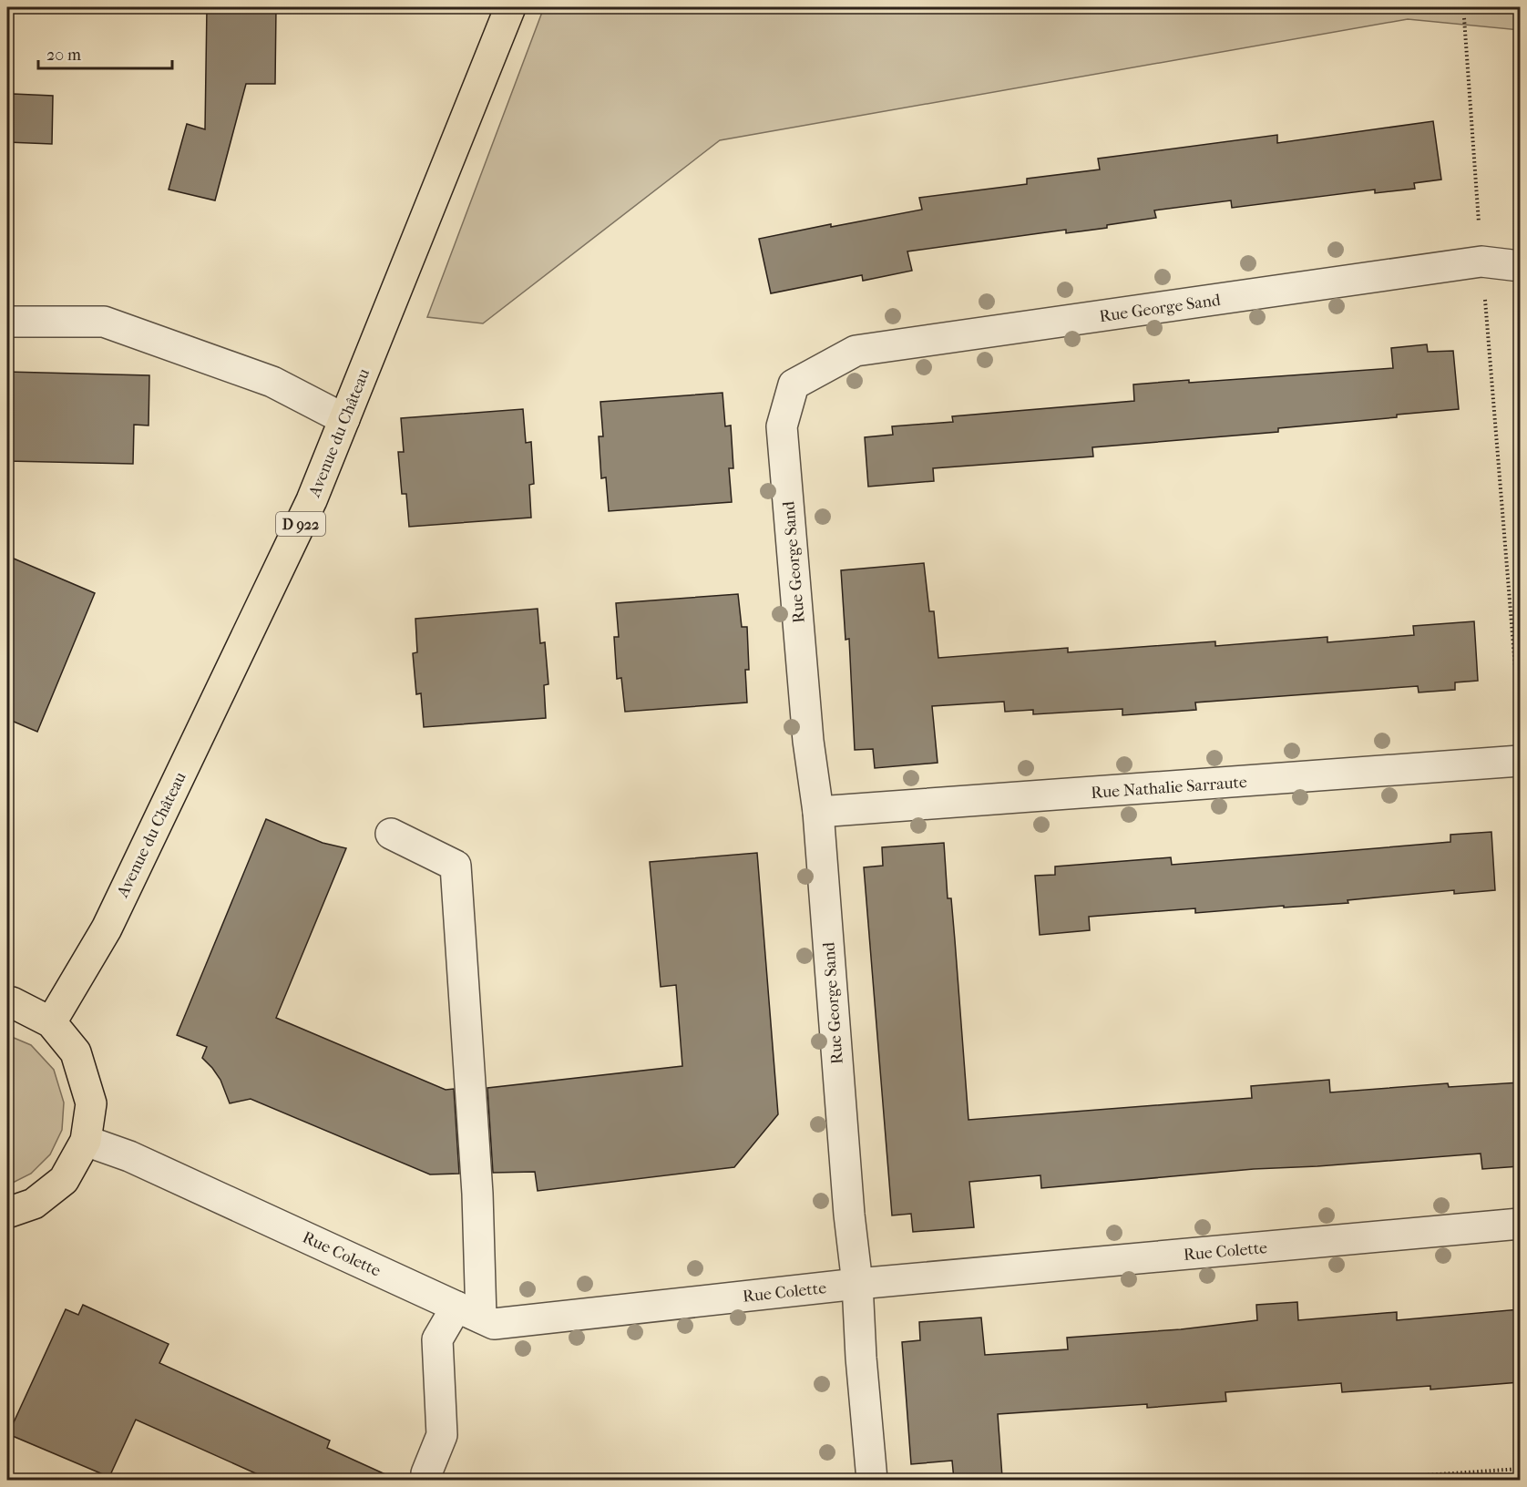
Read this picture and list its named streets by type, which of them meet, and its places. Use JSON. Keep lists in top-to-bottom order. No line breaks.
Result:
{"streets":{"main road":["Avenue du Château","D 922"],"street":["Rue George Sand","Rue Nathalie Sarraute","Rue Colette"]},"crossings":[["Rue George Sand","Rue Nathalie Sarraute"],["Rue George Sand","Rue Colette"]],"scale_bar":"20 m"}
